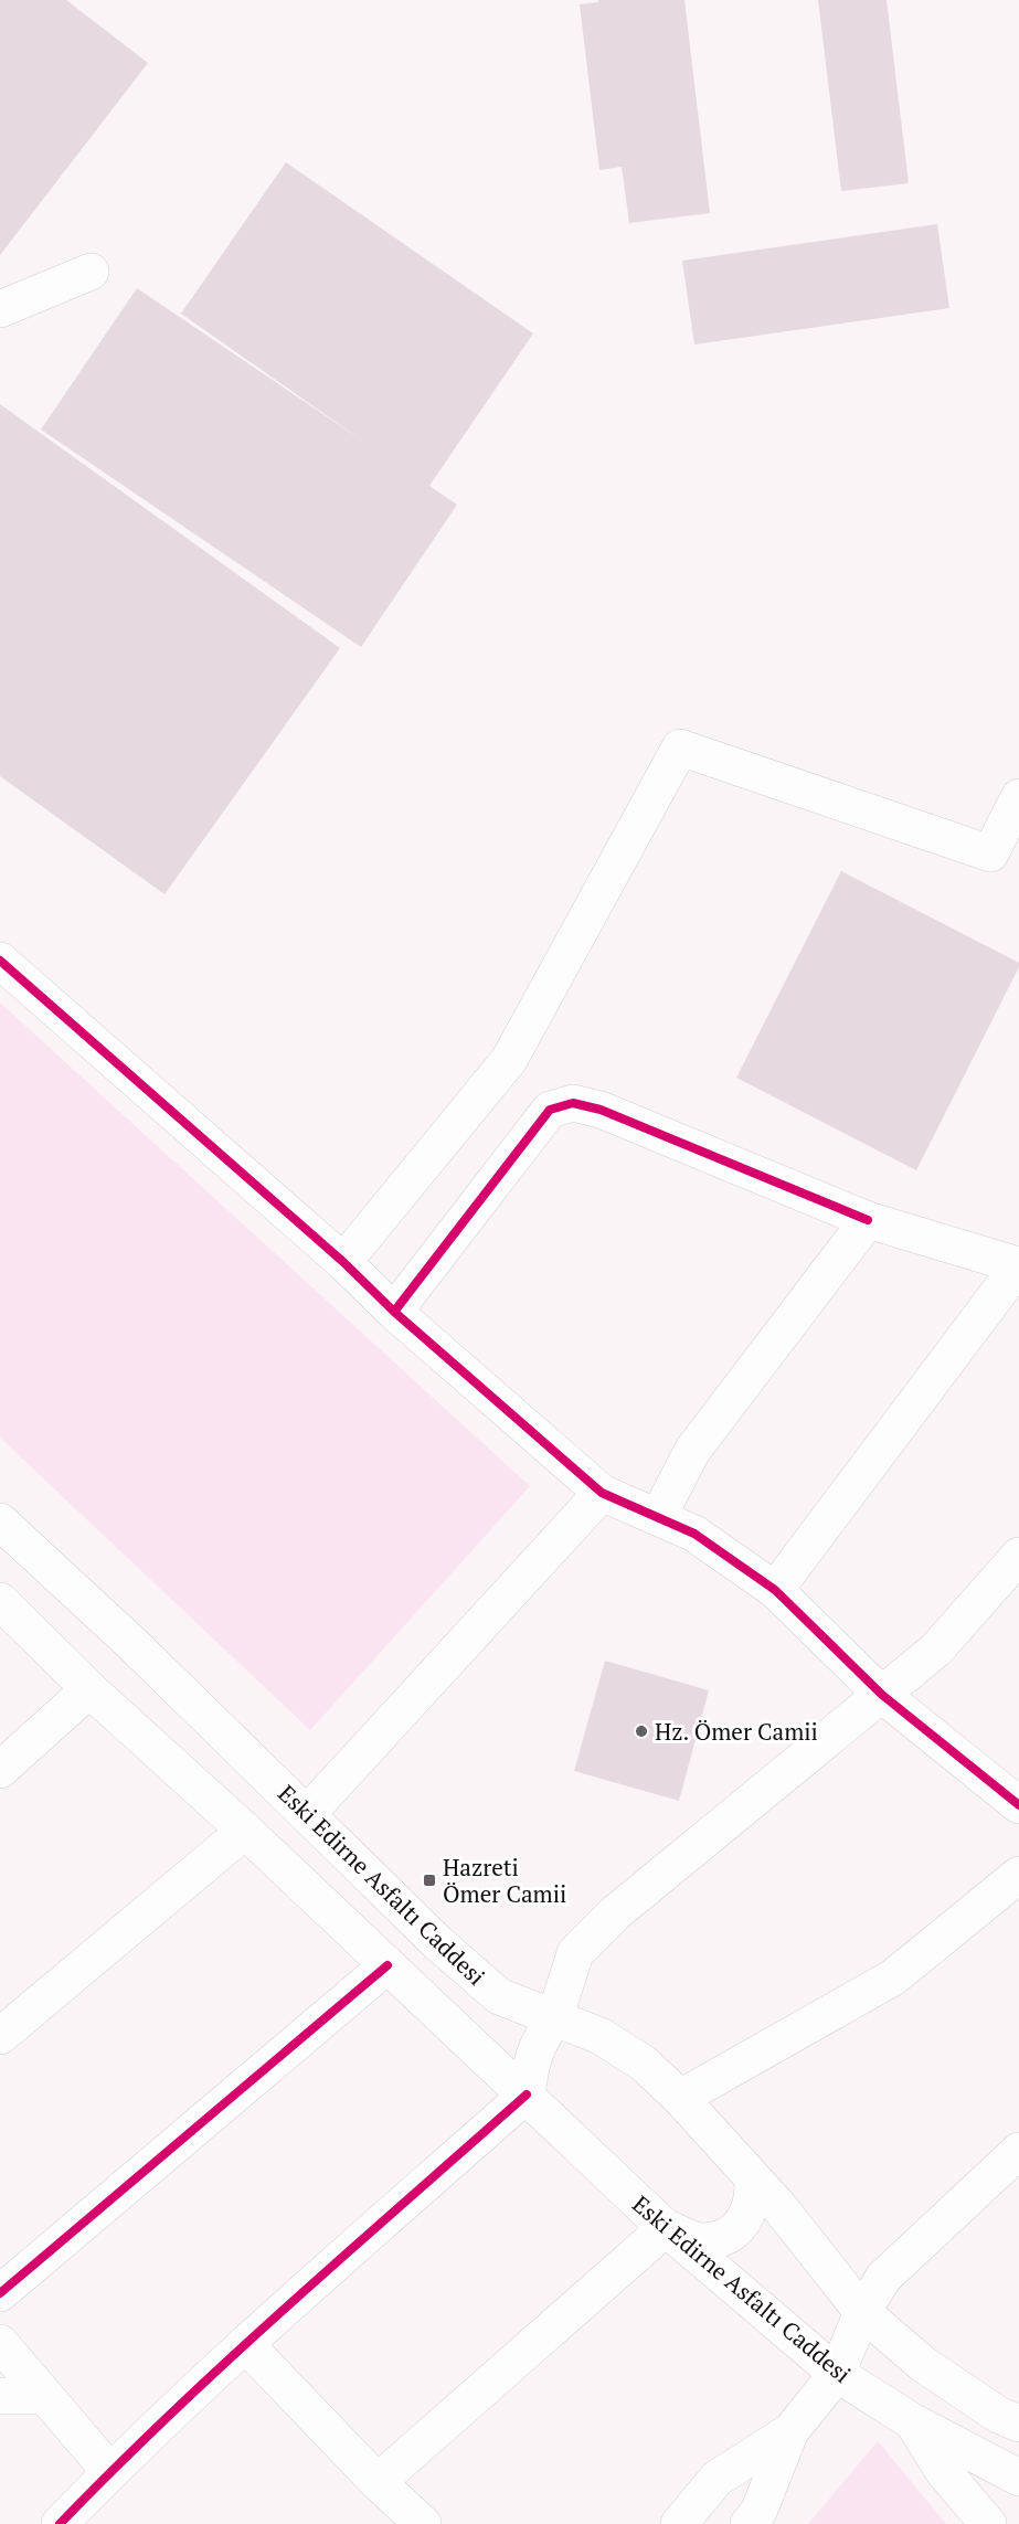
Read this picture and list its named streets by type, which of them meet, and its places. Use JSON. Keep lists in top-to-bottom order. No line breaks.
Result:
{"streets":{"street":["Eski Edirne Asfaltı Caddesi"]},"places":{"other":["Hz. Ömer Camii"],"transit":["Hazreti Ömer Camii"]}}
